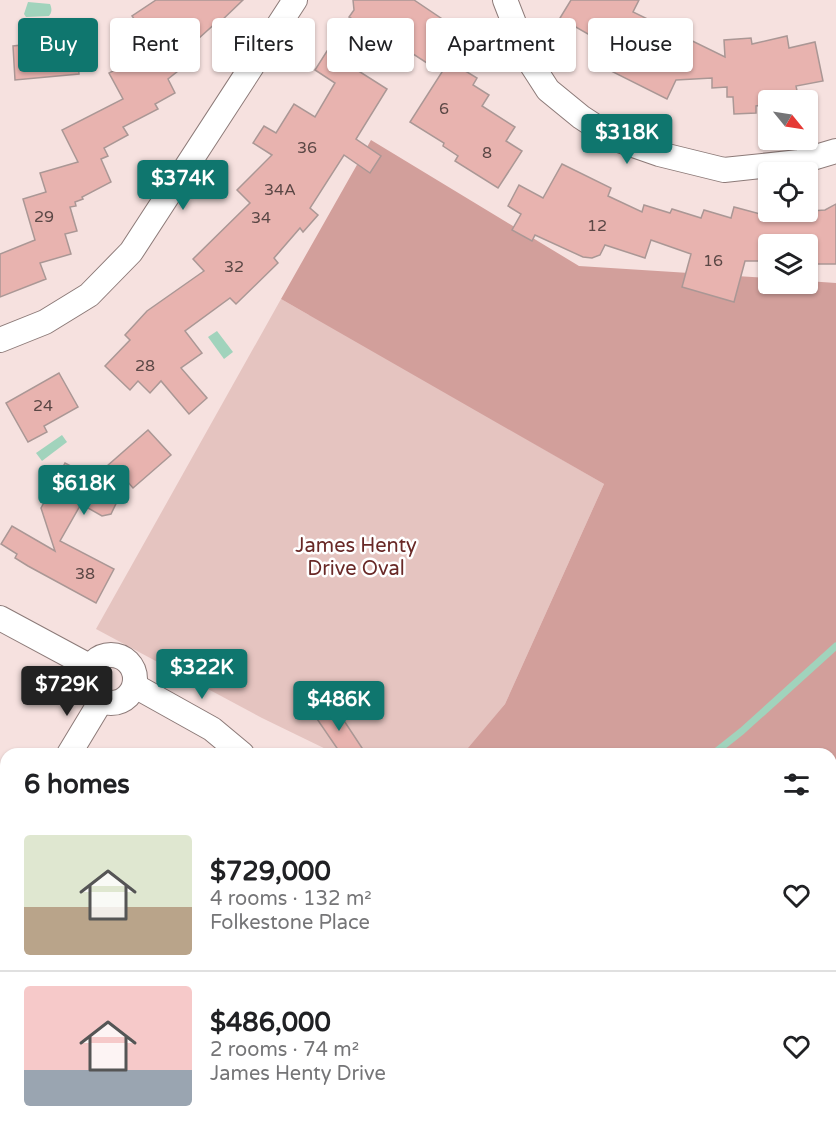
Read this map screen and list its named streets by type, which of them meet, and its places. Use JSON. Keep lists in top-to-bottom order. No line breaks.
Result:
{"parks":["James Henty Drive Oval"],"house_numbers":["6","36","8","34A","29","34","12","16","32","28","24","38"],"north":"bottom right","page":{"chip":["Buy","Rent","Filters","New","Apartment","House"],"price":["$318K","$374K","$618K","$322K","$729K","$486K"],"heading":"6 homes","list":[{"name":"$729,000","note":"4 rooms · 132 m² · Folkestone Place"},{"name":"$486,000","note":"2 rooms · 74 m² · James Henty Drive"}]}}
